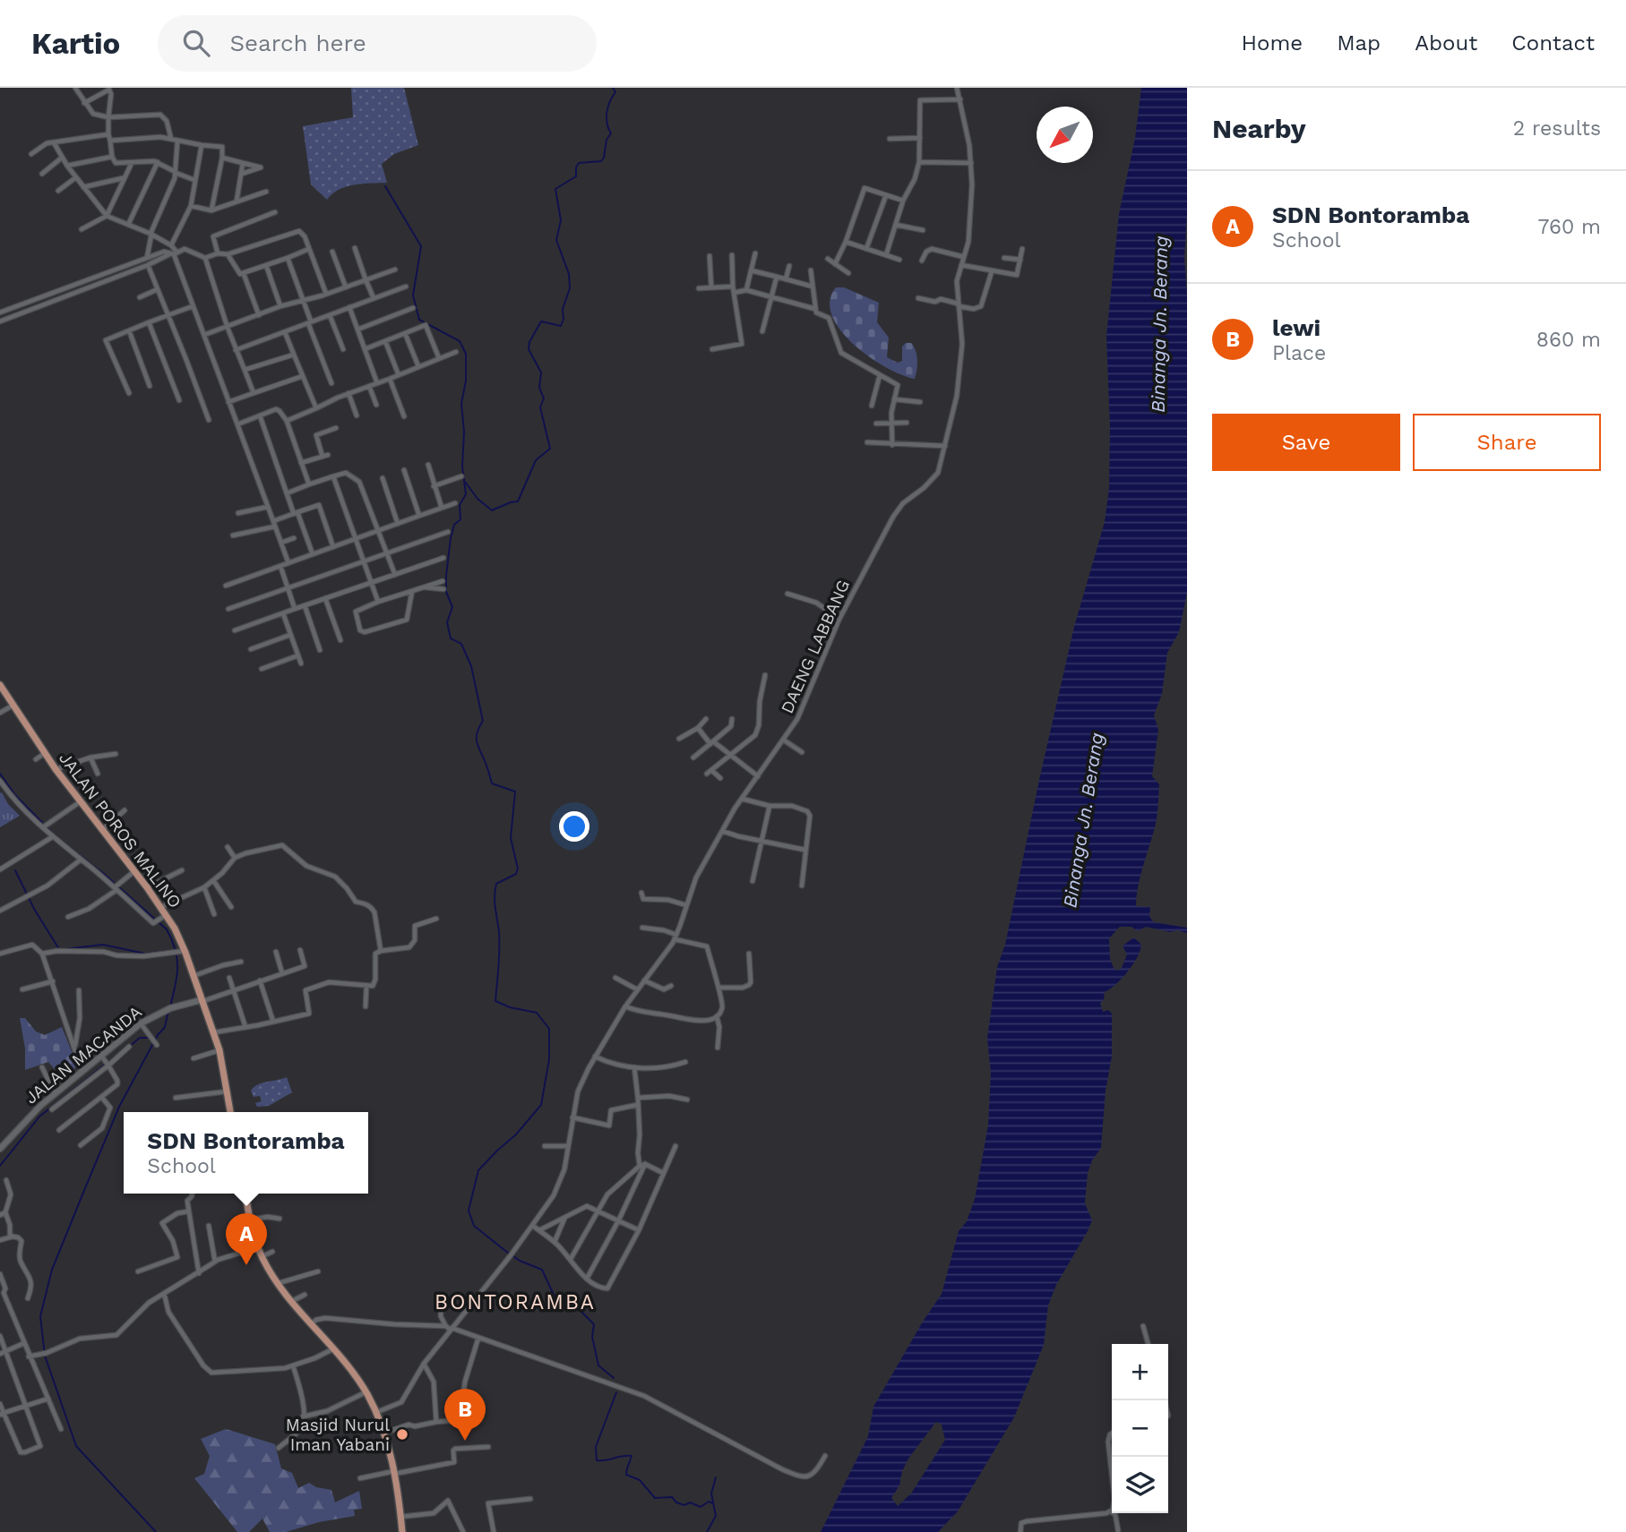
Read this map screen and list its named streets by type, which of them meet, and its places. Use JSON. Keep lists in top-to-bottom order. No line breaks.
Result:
{"streets":{"main road":["JALAN POROS MALINO"],"street":["DAENG LABBANG","JALAN MACANDA"]},"crossings":[["JALAN POROS MALINO","JALAN MACANDA"]],"districts":["BONTORAMBA"],"water":["Binanga Jn. Berang"],"places":["Masjid Nurul Iman Yabani"],"north":"bottom left","page":{"header":"Kartio","search":"Search here","nav":["Home","Map","About","Contact"],"heading":["Nearby","2 results"],"list":[{"mark":"A","name":"SDN Bontoramba","note":"School","value":"760 m"},{"mark":"B","name":"lewi","note":"Place","value":"860 m"}],"buttons":["Save","Share"],"popup":["SDN Bontoramba","School"],"pins":["A","B"],"map_buttons":["+","−"]}}
